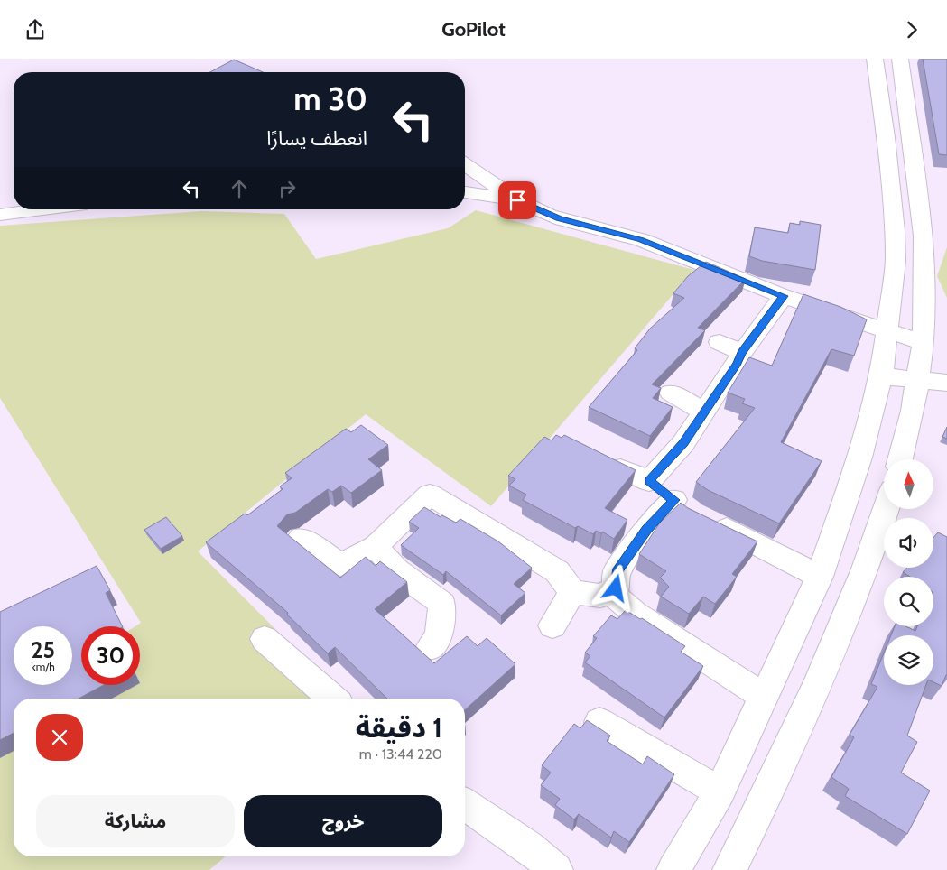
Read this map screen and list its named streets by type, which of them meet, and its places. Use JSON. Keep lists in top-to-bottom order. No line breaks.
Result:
{"north":"top","page":{"header":"GoPilot","turn":["30 m","انعطف يسارًا"],"speed":"25 km/h","limit":"30","heading":["1 دقيقة","220 m · 13:44"],"buttons":["خروج","مشاركة"]}}
